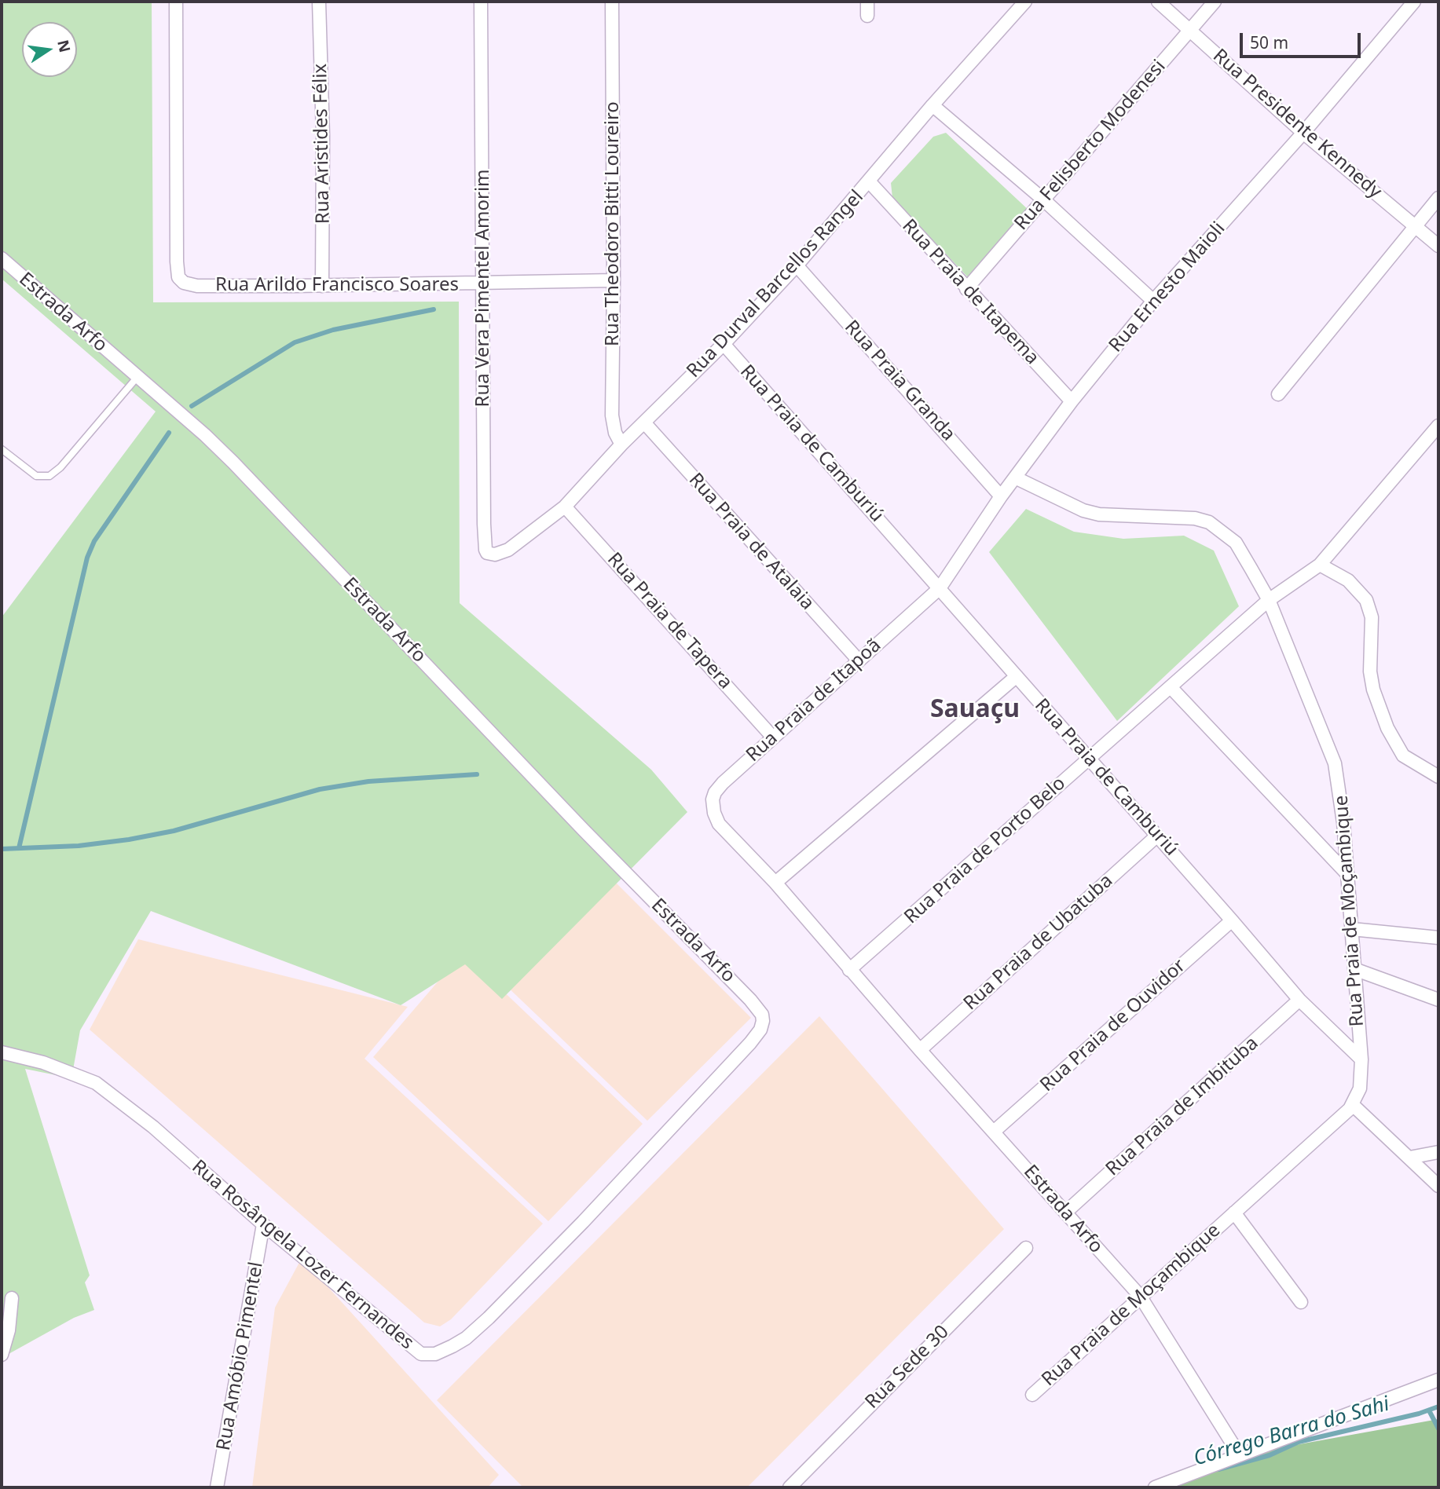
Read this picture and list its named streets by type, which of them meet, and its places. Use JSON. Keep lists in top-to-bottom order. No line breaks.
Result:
{"streets":{"street":["Rua Presidente Kennedy","Rua Aristides Félix","Rua Felisberto Modenesi","Rua Theodoro Bitti Loureiro","Rua Durval Barcellos Rangel","Rua Arildo Francisco Soares","Rua Ernesto Maioli","Rua Vera Pimentel Amorim","Rua Praia de Itapema","Estrada Arfo","Rua Praia Granda","Rua Praia de Camburiú","Rua Praia de Atalaia","Rua Praia de Tapera","Rua Praia de Itapoã","Rua Praia de Porto Belo","Rua Praia de Moçambique","Rua Praia de Ubatuba","Rua Praia de Ouvidor","Rua Praia de Imbituba","Rua Rosângela Lozer Fernandes","Rua Amóbio Pimentel","Rua Sede 30"]},"crossings":[["Rua Presidente Kennedy","Rua Felisberto Modenesi"],["Rua Presidente Kennedy","Rua Ernesto Maioli"],["Rua Aristides Félix","Rua Arildo Francisco Soares"],["Rua Felisberto Modenesi","Rua Praia de Itapema"],["Rua Theodoro Bitti Loureiro","Rua Durval Barcellos Rangel"],["Rua Theodoro Bitti Loureiro","Rua Arildo Francisco Soares"],["Rua Durval Barcellos Rangel","Rua Vera Pimentel Amorim"],["Rua Durval Barcellos Rangel","Rua Praia de Itapema"],["Rua Durval Barcellos Rangel","Rua Praia Granda"],["Rua Durval Barcellos Rangel","Rua Praia de Camburiú"],["Rua Durval Barcellos Rangel","Rua Praia de Atalaia"],["Rua Durval Barcellos Rangel","Rua Praia de Tapera"],["Rua Arildo Francisco Soares","Rua Vera Pimentel Amorim"],["Rua Ernesto Maioli","Rua Praia de Itapema"],["Rua Ernesto Maioli","Rua Praia Granda"],["Rua Ernesto Maioli","Rua Praia de Camburiú"],["Rua Ernesto Maioli","Rua Praia de Itapoã"],["Rua Ernesto Maioli","Rua Praia de Moçambique"],["Estrada Arfo","Rua Praia de Itapoã"],["Estrada Arfo","Rua Praia de Porto Belo"],["Estrada Arfo","Rua Praia de Moçambique"],["Estrada Arfo","Rua Praia de Ubatuba"],["Estrada Arfo","Rua Praia de Ouvidor"],["Estrada Arfo","Rua Praia de Imbituba"],["Estrada Arfo","Rua Rosângela Lozer Fernandes"],["Rua Praia de Camburiú","Rua Praia de Itapoã"],["Rua Praia de Camburiú","Rua Praia de Porto Belo"],["Rua Praia de Camburiú","Rua Praia de Moçambique"],["Rua Praia de Camburiú","Rua Praia de Ubatuba"],["Rua Praia de Camburiú","Rua Praia de Ouvidor"],["Rua Praia de Camburiú","Rua Praia de Imbituba"],["Rua Praia de Atalaia","Rua Praia de Itapoã"],["Rua Praia de Tapera","Rua Praia de Itapoã"],["Rua Praia de Porto Belo","Rua Praia de Moçambique"],["Rua Rosângela Lozer Fernandes","Rua Amóbio Pimentel"]],"districts":["Sauaçu"],"water":["Córrego Barra do Sahi"],"scale_bar":"50 m","north":"right"}
